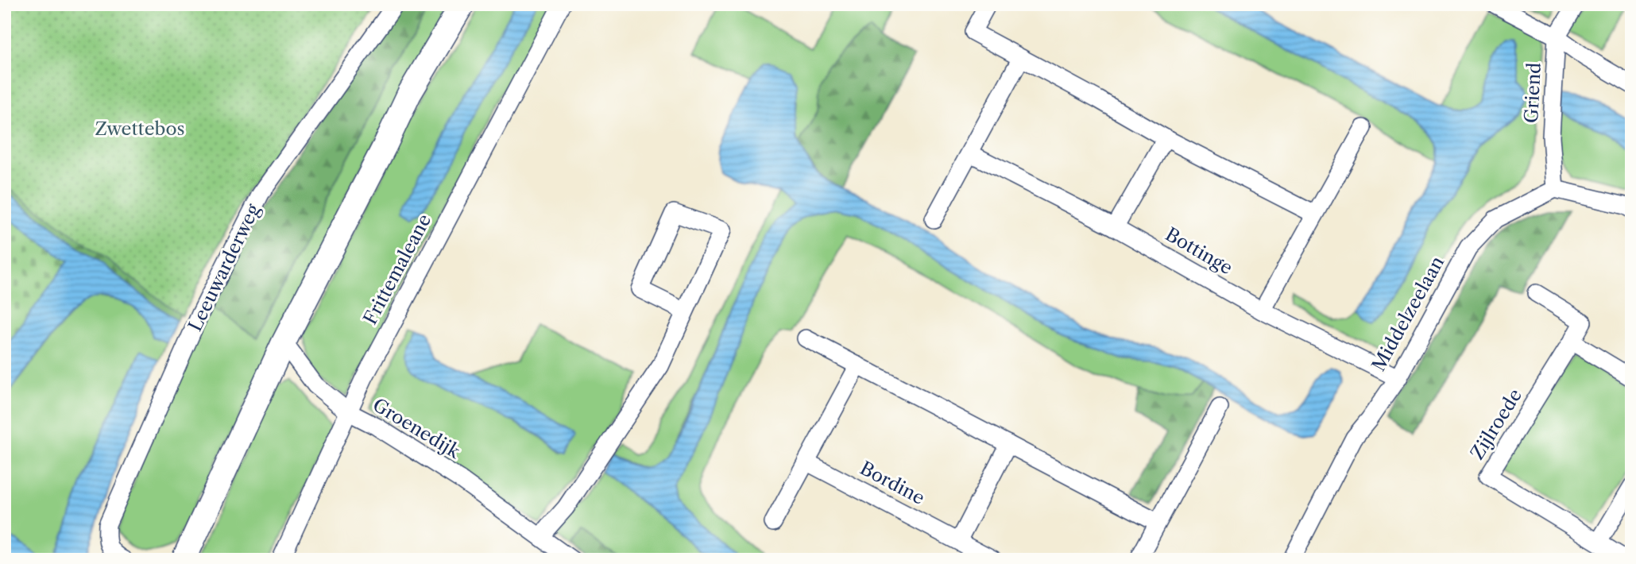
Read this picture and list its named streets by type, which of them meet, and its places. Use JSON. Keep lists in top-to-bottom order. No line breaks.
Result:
{"streets":{"street":["Griend","Bottinge","Leeuwarderweg","Frittemaleane","Middelzeelaan","Zijlroede","Groenedijk","Bordine"]},"crossings":[["Griend","Middelzeelaan"],["Bottinge","Middelzeelaan"],["Frittemaleane","Groenedijk"]],"parks":["Zwettebos"]}
